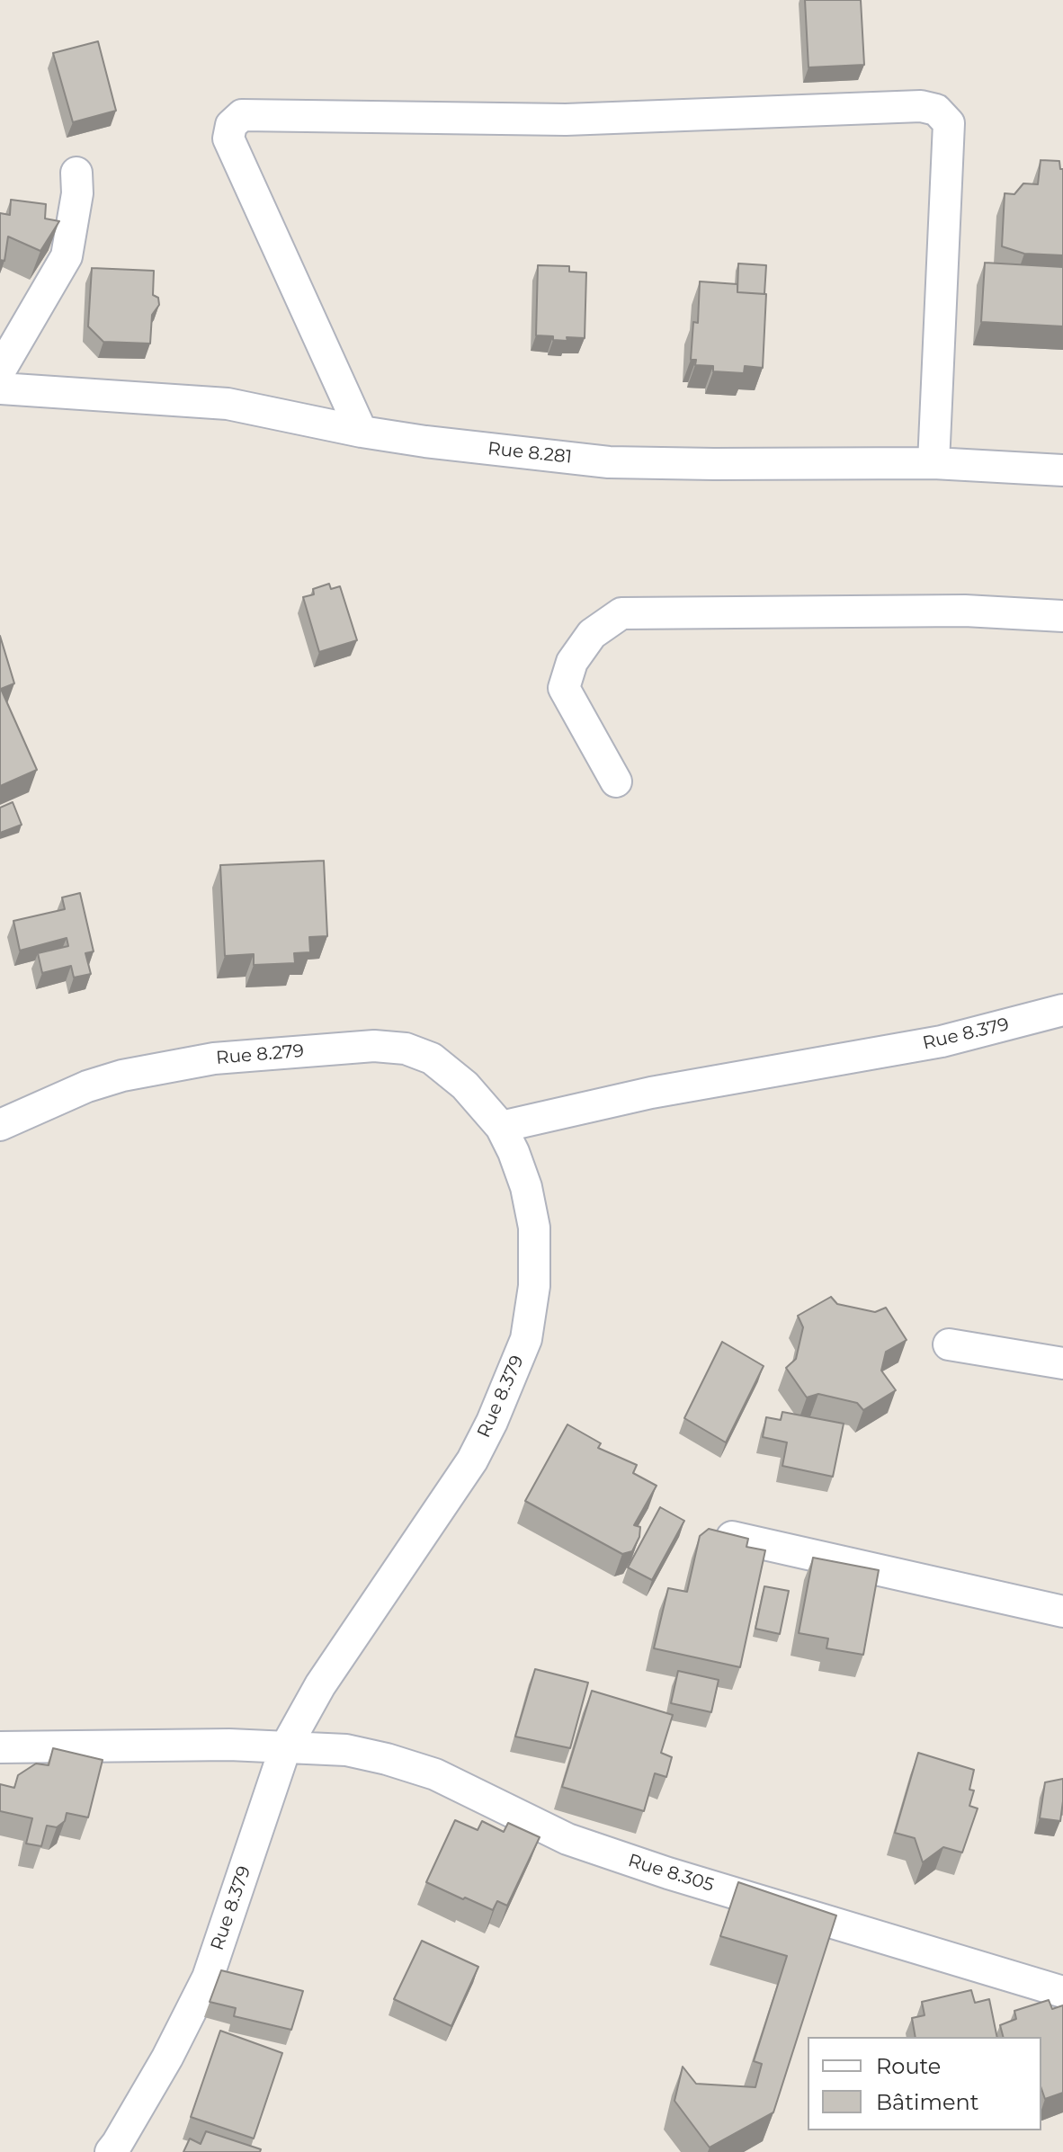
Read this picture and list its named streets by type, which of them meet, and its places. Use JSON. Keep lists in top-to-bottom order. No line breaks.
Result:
{"streets":{"street":["Rue 8.281","Rue 8.379","Rue 8.279","Rue 8.305"]},"crossings":[["Rue 8.379","Rue 8.279"],["Rue 8.379","Rue 8.305"]],"legend":["Route","Bâtiment"]}
